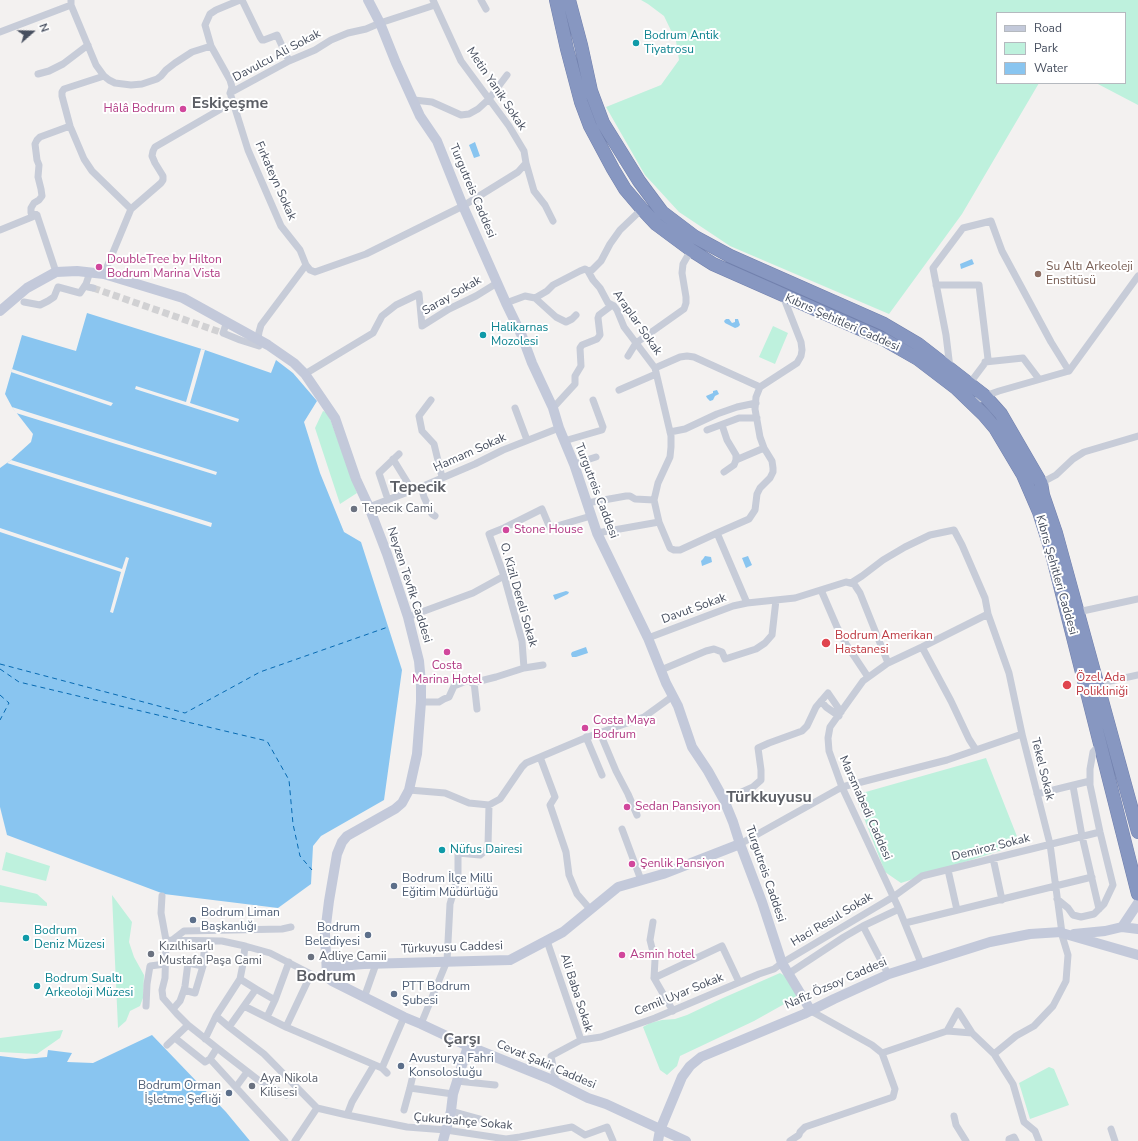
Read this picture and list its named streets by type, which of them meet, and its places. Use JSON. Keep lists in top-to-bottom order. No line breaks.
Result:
{"streets":{"highway":["Kıbrıs Şehitleri Caddesi"],"main road":["Turgutreis Caddesi","Neyzen Tevfik Caddesi","Türkuyusu Caddesi","Nafiz Özsoy Caddesi","Cevat Şakir Caddesi"],"street":["Davulcu Ali Sokak","Metin Yanik Sokak","Fırkateyn Sokak","Saray Sokak","Araplar Sokak","Hamam Sokak","O. Kizil Dereli Sokak","Davut Sokak","Tekel Sokak","Marsmabedi Caddesi","Demiroz Sokak","Haci Resul Sokak","Ali Baba Sokak","Cemil Uyar Sokak","Çukurbahçe Sokak"]},"crossings":[["Davulcu Ali Sokak","Metin Yanik Sokak"],["Davulcu Ali Sokak","Fırkateyn Sokak"],["Davulcu Ali Sokak","Turgutreis Caddesi"],["Davulcu Ali Sokak","Neyzen Tevfik Caddesi"],["Turgutreis Caddesi","Saray Sokak"],["Turgutreis Caddesi","Hamam Sokak"],["Turgutreis Caddesi","O. Kizil Dereli Sokak"],["Turgutreis Caddesi","Davut Sokak"],["Turgutreis Caddesi","Haci Resul Sokak"],["Turgutreis Caddesi","Türkuyusu Caddesi"],["Turgutreis Caddesi","Nafiz Özsoy Caddesi"],["Turgutreis Caddesi","Cemil Uyar Sokak"],["Saray Sokak","Neyzen Tevfik Caddesi"],["Hamam Sokak","Neyzen Tevfik Caddesi"],["Neyzen Tevfik Caddesi","Türkuyusu Caddesi"],["Tekel Sokak","Marsmabedi Caddesi"],["Tekel Sokak","Demiroz Sokak"],["Tekel Sokak","Nafiz Özsoy Caddesi"],["Marsmabedi Caddesi","Demiroz Sokak"],["Marsmabedi Caddesi","Haci Resul Sokak"],["Marsmabedi Caddesi","Nafiz Özsoy Caddesi"],["Demiroz Sokak","Haci Resul Sokak"],["Haci Resul Sokak","Cemil Uyar Sokak"],["Türkuyusu Caddesi","Ali Baba Sokak"],["Nafiz Özsoy Caddesi","Cevat Şakir Caddesi"],["Ali Baba Sokak","Cemil Uyar Sokak"],["Ali Baba Sokak","Cevat Şakir Caddesi"]],"districts":["Eskiçeşme","Tepecik","Türkkuyusu","Bodrum","Çarşı"],"places":["Bodrum Antik Tiyatrosu","Hâlâ Bodrum","DoubleTree by Hilton Bodrum Marina Vista","Su Altı Arkeoleji Enstitüsü","Halikarnas Mozolesi","Tepecik Cami","Stone House","Bodrum Amerikan Hastanesi","Costa Marina Hotel","Özel Ada Polikliniği","Costa Maya Bodrum","Sedan Pansiyon","Nüfus Dairesi","Şenlik Pansiyon","Bodrum İlçe Milli Eğitim Müdürlüğü","Bodrum Liman Başkanlığı","Bodrum Belediyesi","Bodrum Deniz Müzesi","Kızılhisarlı Mustafa Paşa Cami","Asmin hotel","Adliye Camii","Bodrum Sualtı Arkeoloji Müzesi","PTT Bodrum Şubesi","Avusturya Fahri Konsolosluğu","Aya Nikola Kilisesi","Bodrum Orman İşletme Şefliği"],"legend":["Road","Park","Water"],"north":"right"}
